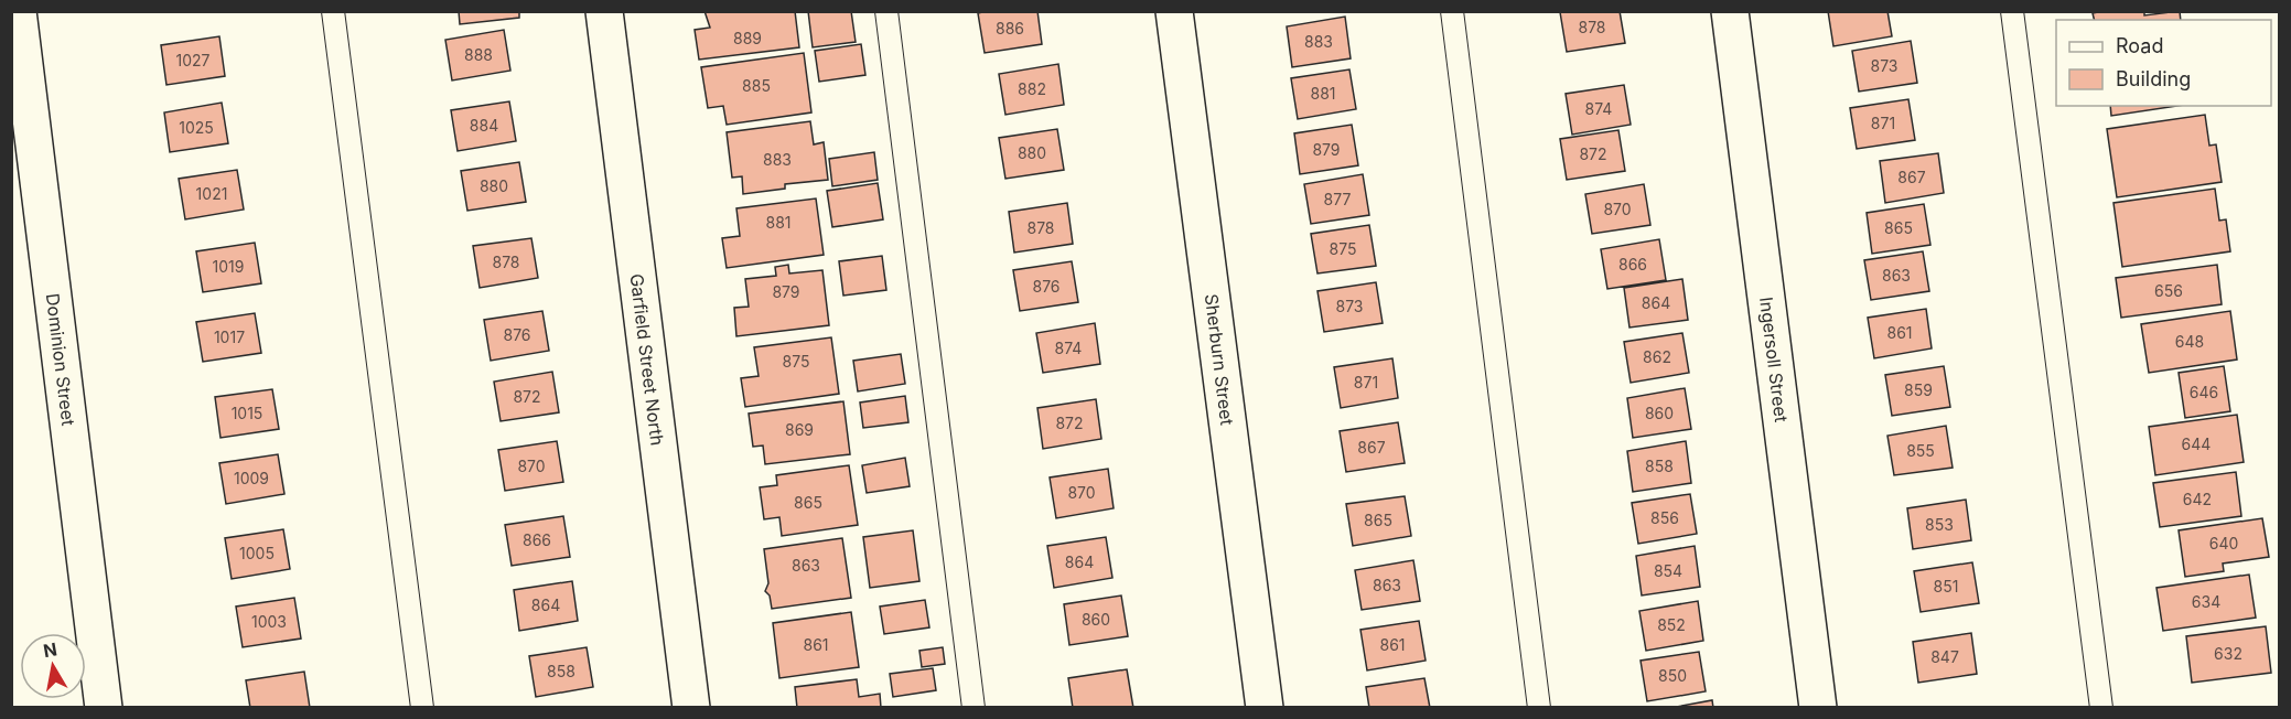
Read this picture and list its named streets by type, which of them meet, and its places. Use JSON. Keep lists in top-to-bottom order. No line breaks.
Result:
{"streets":{"street":["Dominion Street","Garfield Street North","Sherburn Street","Ingersoll Street"]},"house_numbers":["878","886","889","883","888","1027","873","885","882","881","874","871","884","1025","879","880","872","883","867","880","1021","877","870","881","878","865","875","878","866","1019","863","876","656","879","864","873","861","876","1017","648","874","862","875","871","859","646","872","1015","860","872","869","644","867","855","870","858","1009","870","642","865","856","865","853","866","640","1005","864","863","854","863","851","634","864","860","1003","852","861","861","632","847","858","850"],"legend":["Road","Building"],"north":"top"}
